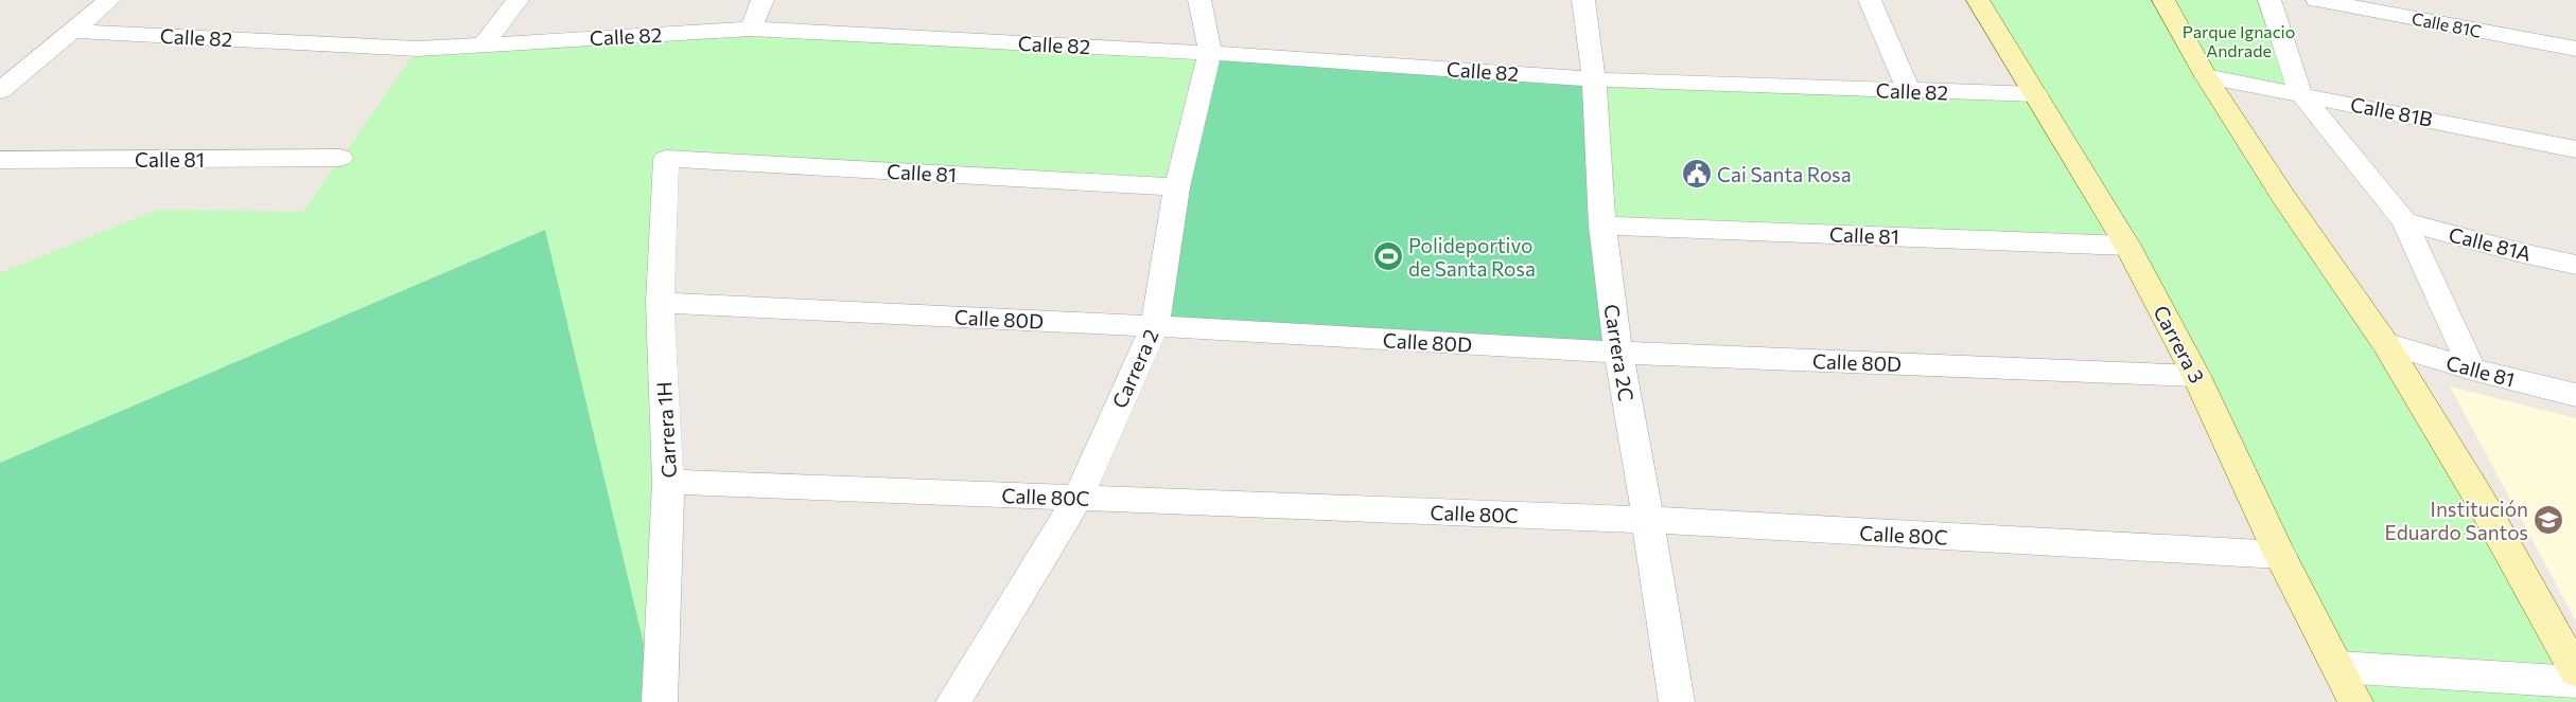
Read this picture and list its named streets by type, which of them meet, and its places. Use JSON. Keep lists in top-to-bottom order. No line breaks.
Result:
{"streets":{"main road":["Carrera 3"],"street":["Calle 81C","Calle 82","Calle 81B","Calle 81","Calle 81A","Calle 80D","Carrera 2C","Carrera 2","Carrera 1H","Calle 80C"]},"crossings":[["Calle 82","Carrera 3"],["Calle 82","Carrera 2C"],["Calle 82","Carrera 2"],["Calle 81","Carrera 3"],["Calle 81","Carrera 2C"],["Calle 81","Carrera 2"],["Calle 81","Carrera 1H"],["Calle 80D","Carrera 3"],["Calle 80D","Carrera 2C"],["Calle 80D","Carrera 2"],["Calle 80D","Carrera 1H"],["Carrera 3","Calle 80C"],["Carrera 2C","Calle 80C"],["Carrera 2","Calle 80C"],["Carrera 1H","Calle 80C"]],"parks":["Parque Ignacio Andrade"],"places":{"public building":["Cai Santa Rosa"],"sports":["Polideportivo de Santa Rosa"],"school or university":["Institución Eduardo Santos"]}}
